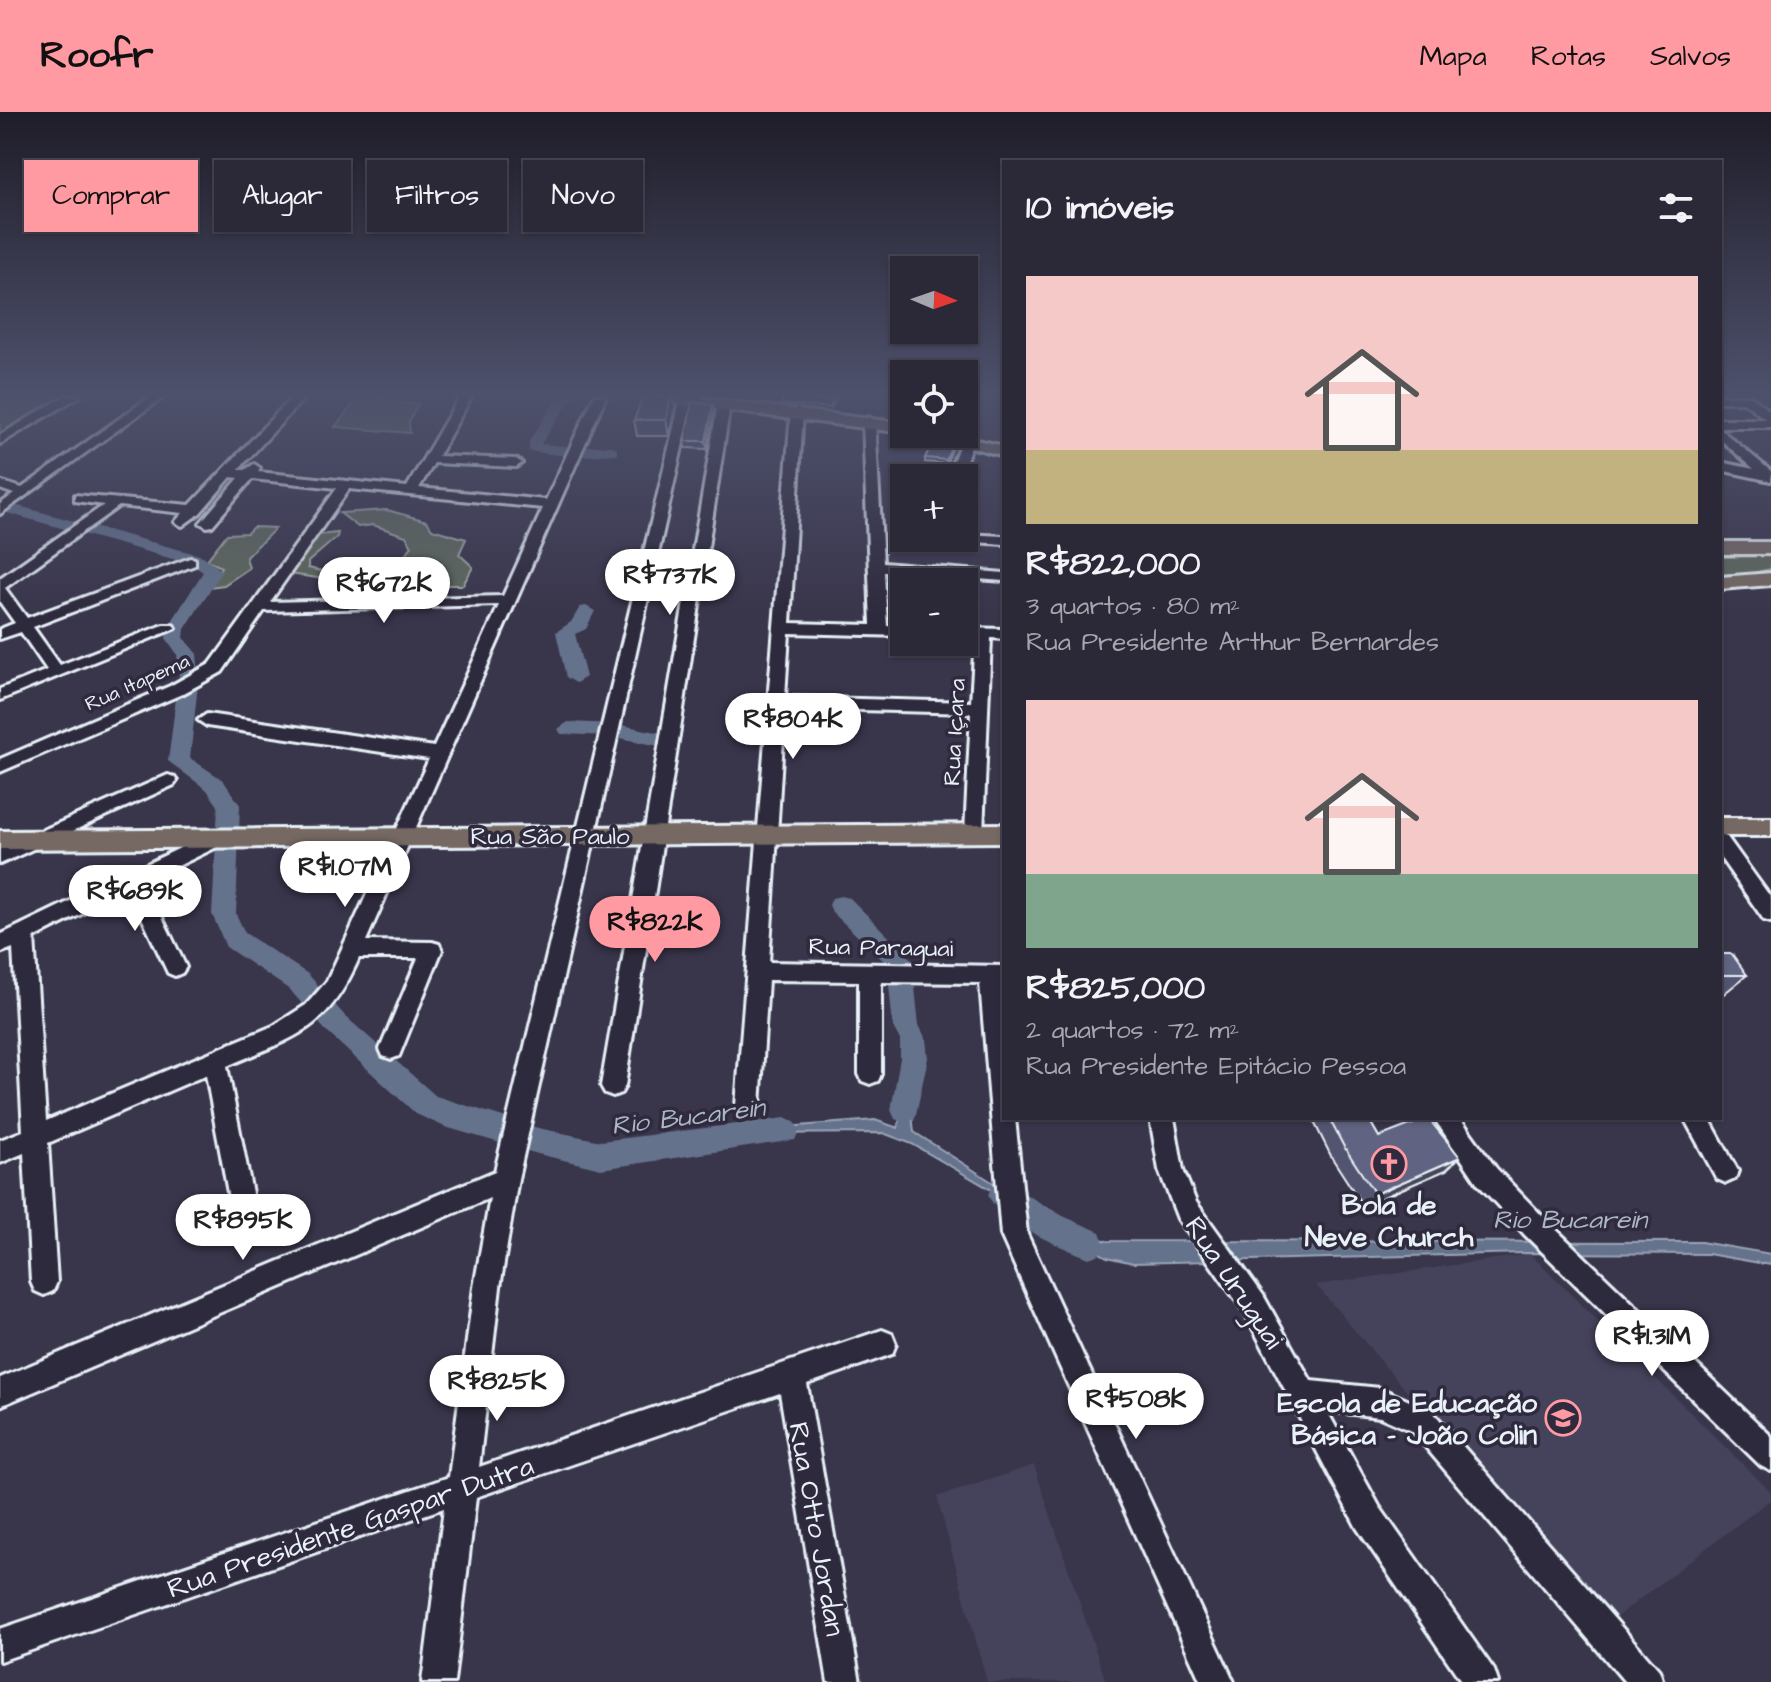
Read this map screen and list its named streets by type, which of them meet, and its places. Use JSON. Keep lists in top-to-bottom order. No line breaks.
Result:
{"streets":{"main road":["Rua São Paulo"],"street":["Rua Itapema","Rua Içara","Rua Paraguai","Rua Uruguai","Rua Presidente Gaspar Dutra","Rua Otto Jordan"]},"crossings":[["Rua Içara","Rua São Paulo"],["Rua Presidente Gaspar Dutra","Rua Otto Jordan"]],"water":["Rio Bucarein"],"places":{"church":["Bola de Neve Church"],"school or university":["Escola de Educação Básica - João Colin"]},"north":"right","page":{"header":"Roofr","nav":["Mapa","Rotas","Salvos"],"chip":["Comprar","Alugar","Filtros","Novo"],"heading":"10 imóveis","map_buttons":["+","−"],"list":[{"name":"R$822,000","note":"3 quartos · 80 m² · Rua Presidente Arthur Bernardes"},{"name":"R$825,000","note":"2 quartos · 72 m² · Rua Presidente Epitácio Pessoa"}],"price":["R$737K","R$672K","R$804K","R$1.07M","R$689K","R$822K","R$895K","R$1.31M","R$825K","R$508K"]}}
